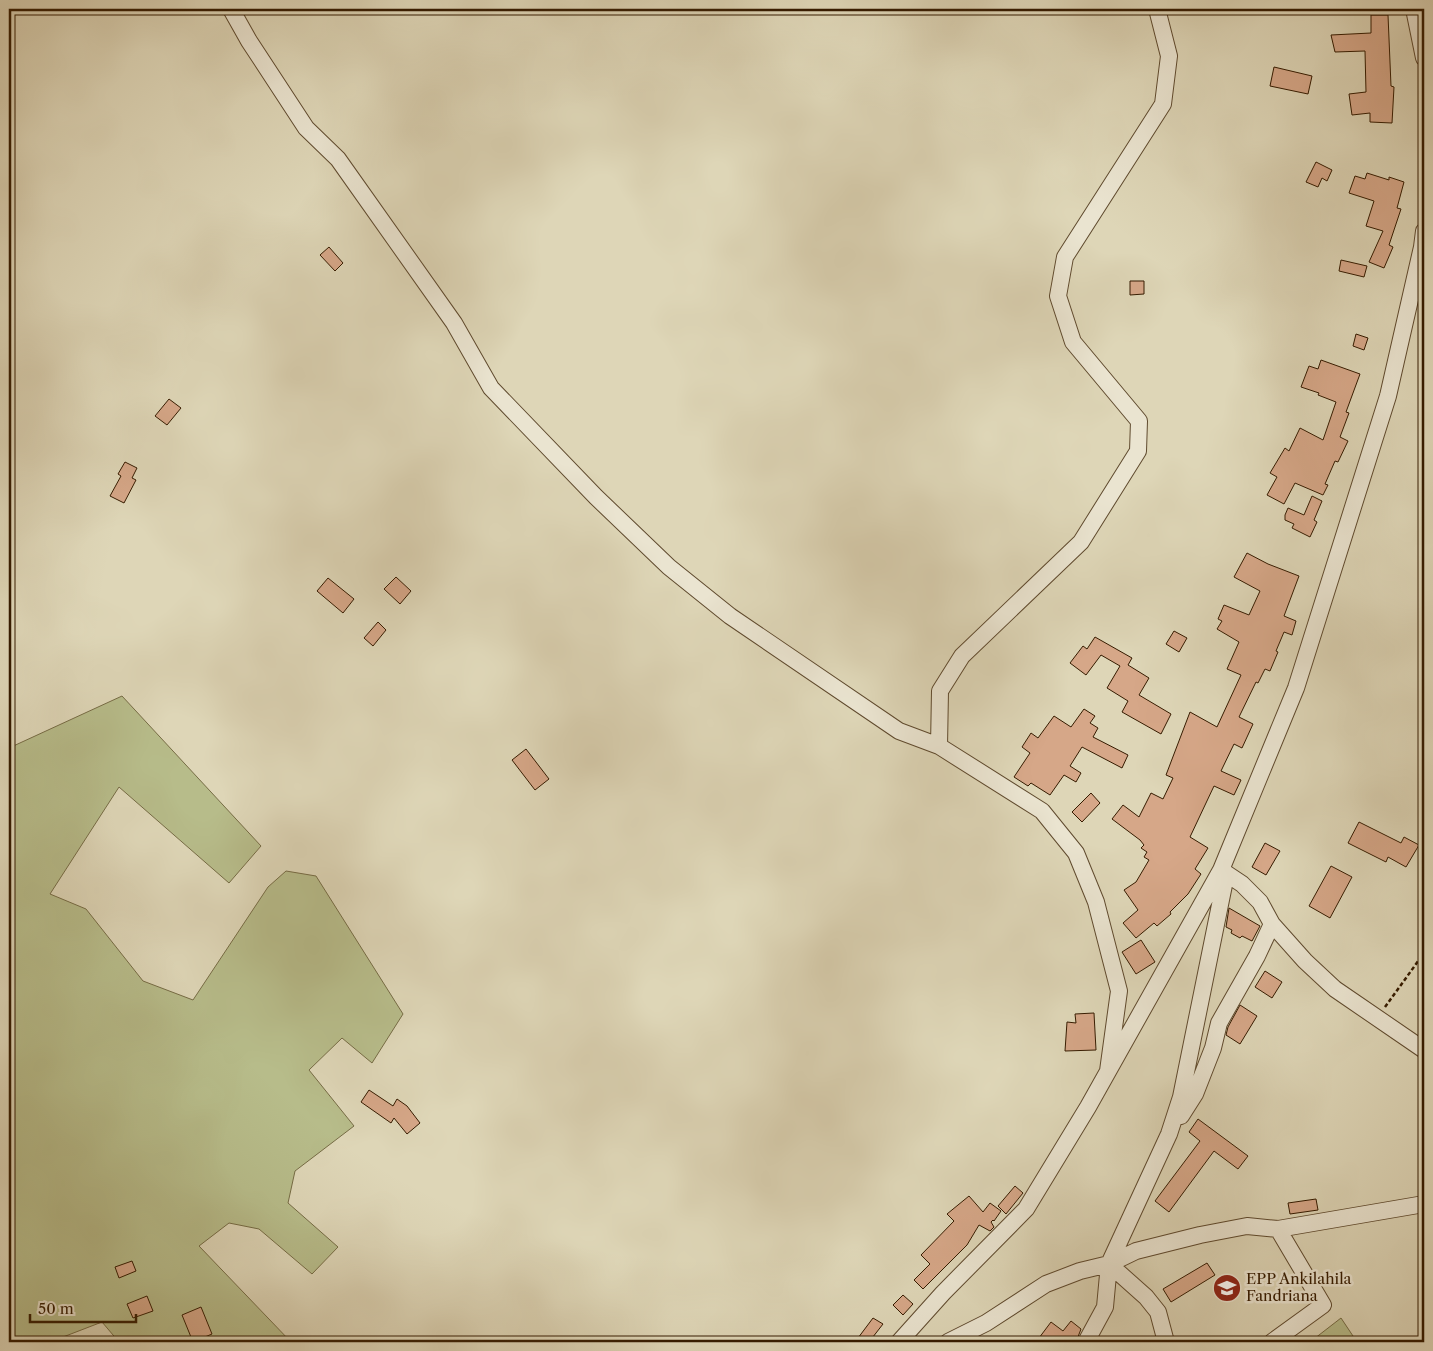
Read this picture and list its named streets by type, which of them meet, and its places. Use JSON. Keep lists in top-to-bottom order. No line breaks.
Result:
{"places":{"school or university":["EPP Ankilahila Fandriana"]},"scale_bar":"50 m"}
